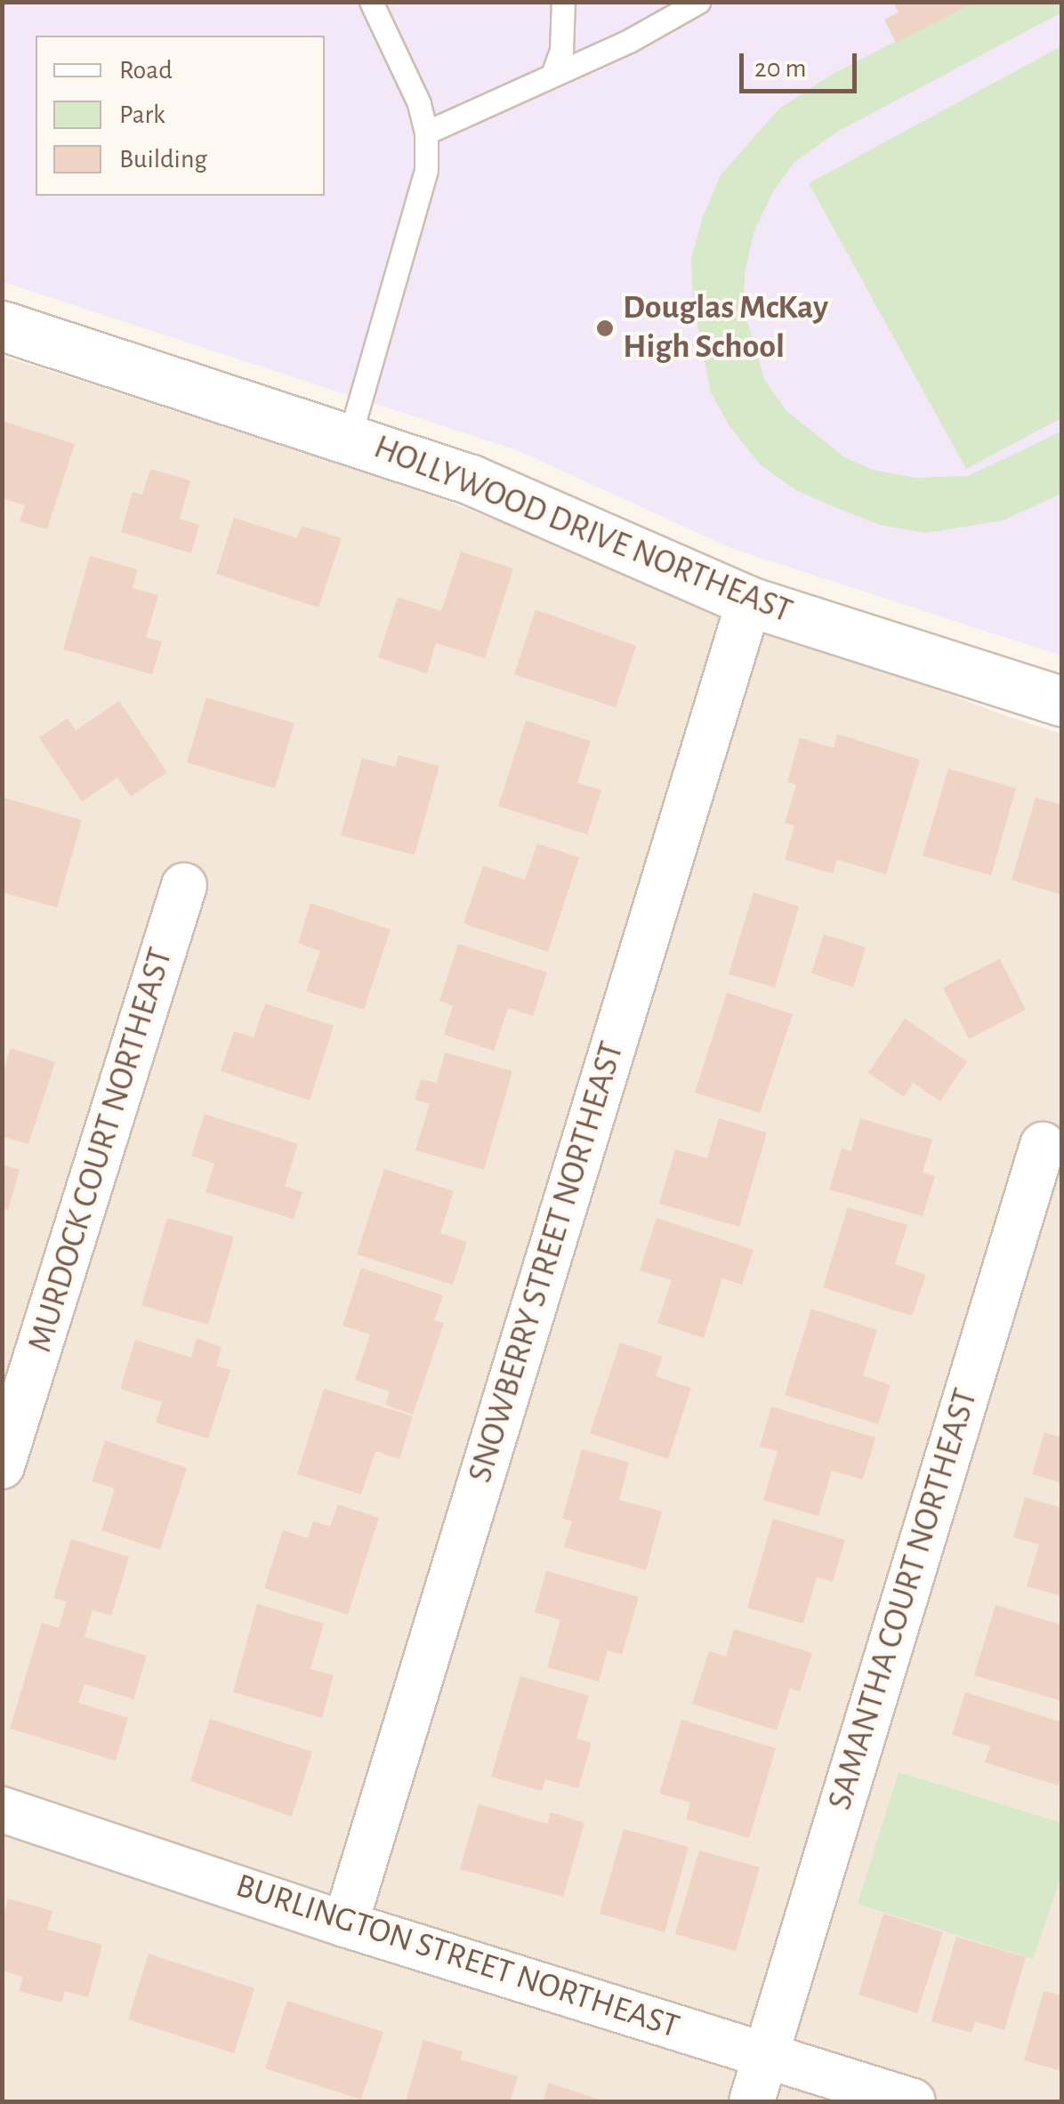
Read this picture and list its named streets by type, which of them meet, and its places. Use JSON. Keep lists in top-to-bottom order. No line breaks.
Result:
{"streets":{"street":["HOLLYWOOD DRIVE NORTHEAST","MURDOCK COURT NORTHEAST","SNOWBERRY STREET NORTHEAST","SAMANTHA COURT NORTHEAST","BURLINGTON STREET NORTHEAST"]},"crossings":[["HOLLYWOOD DRIVE NORTHEAST","SNOWBERRY STREET NORTHEAST"],["SNOWBERRY STREET NORTHEAST","BURLINGTON STREET NORTHEAST"],["SAMANTHA COURT NORTHEAST","BURLINGTON STREET NORTHEAST"]],"places":["Douglas McKay High School"],"legend":["Road","Park","Building"],"scale_bar":"20 m"}
